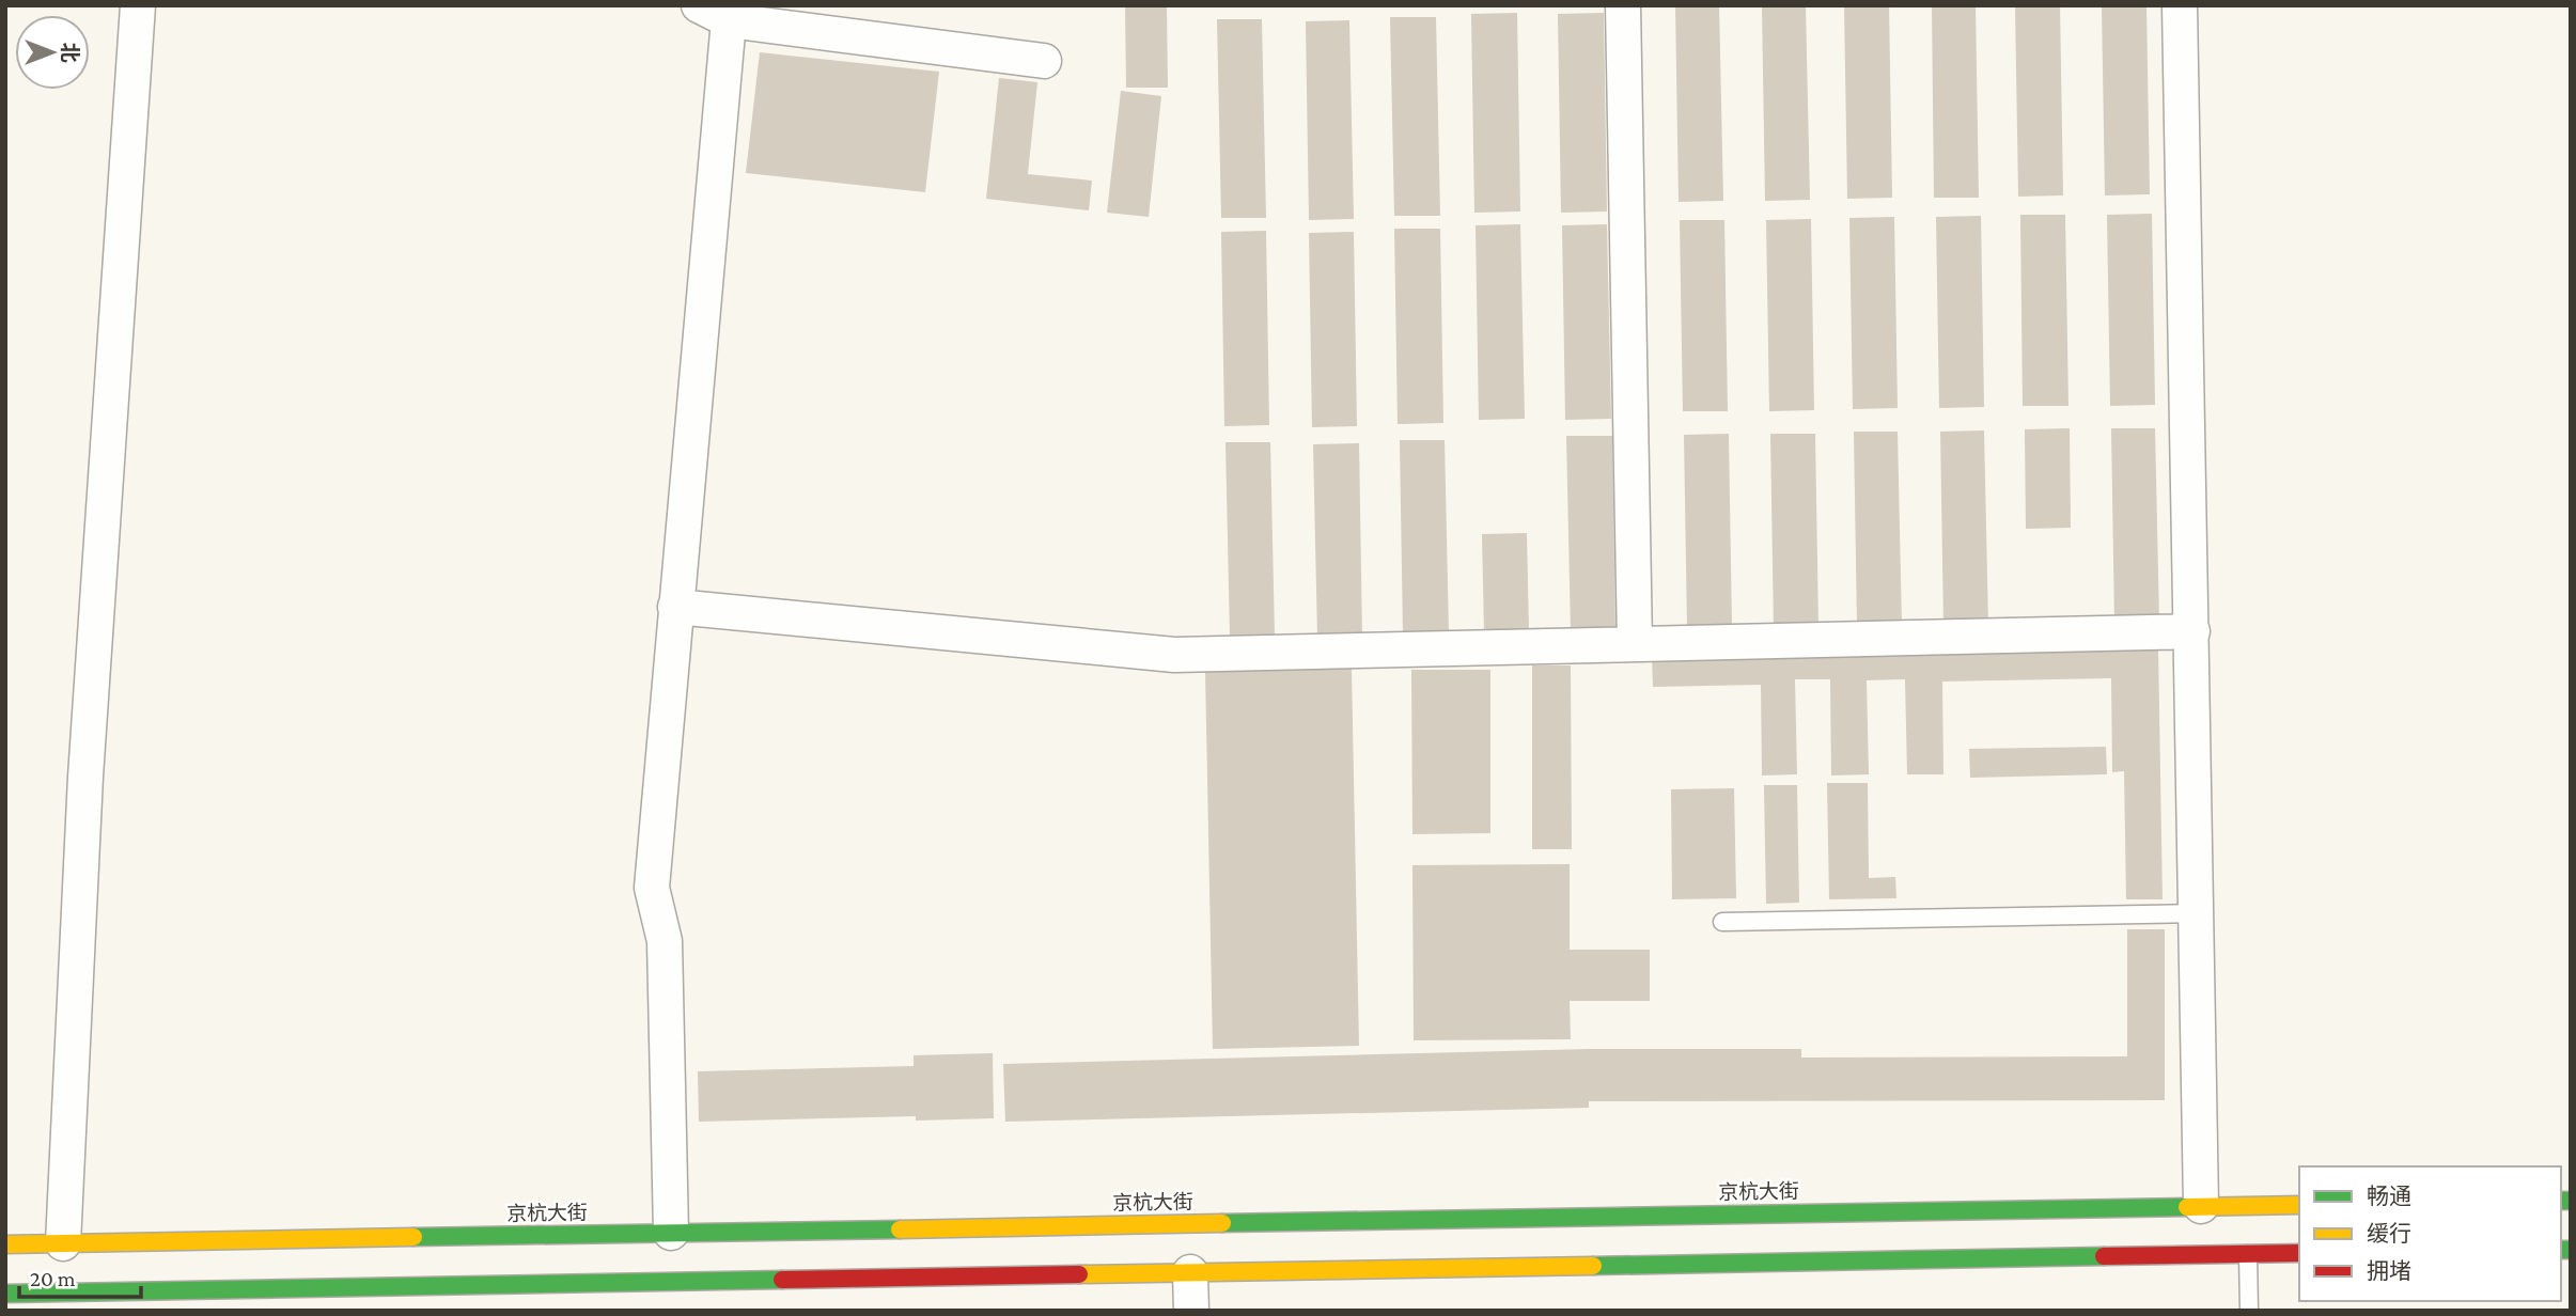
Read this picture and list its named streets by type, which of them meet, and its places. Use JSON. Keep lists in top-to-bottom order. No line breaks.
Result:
{"streets":{"main road":["京杭大街"]},"legend":["畅通","缓行","拥堵"],"scale_bar":"20 m","north":"right"}
